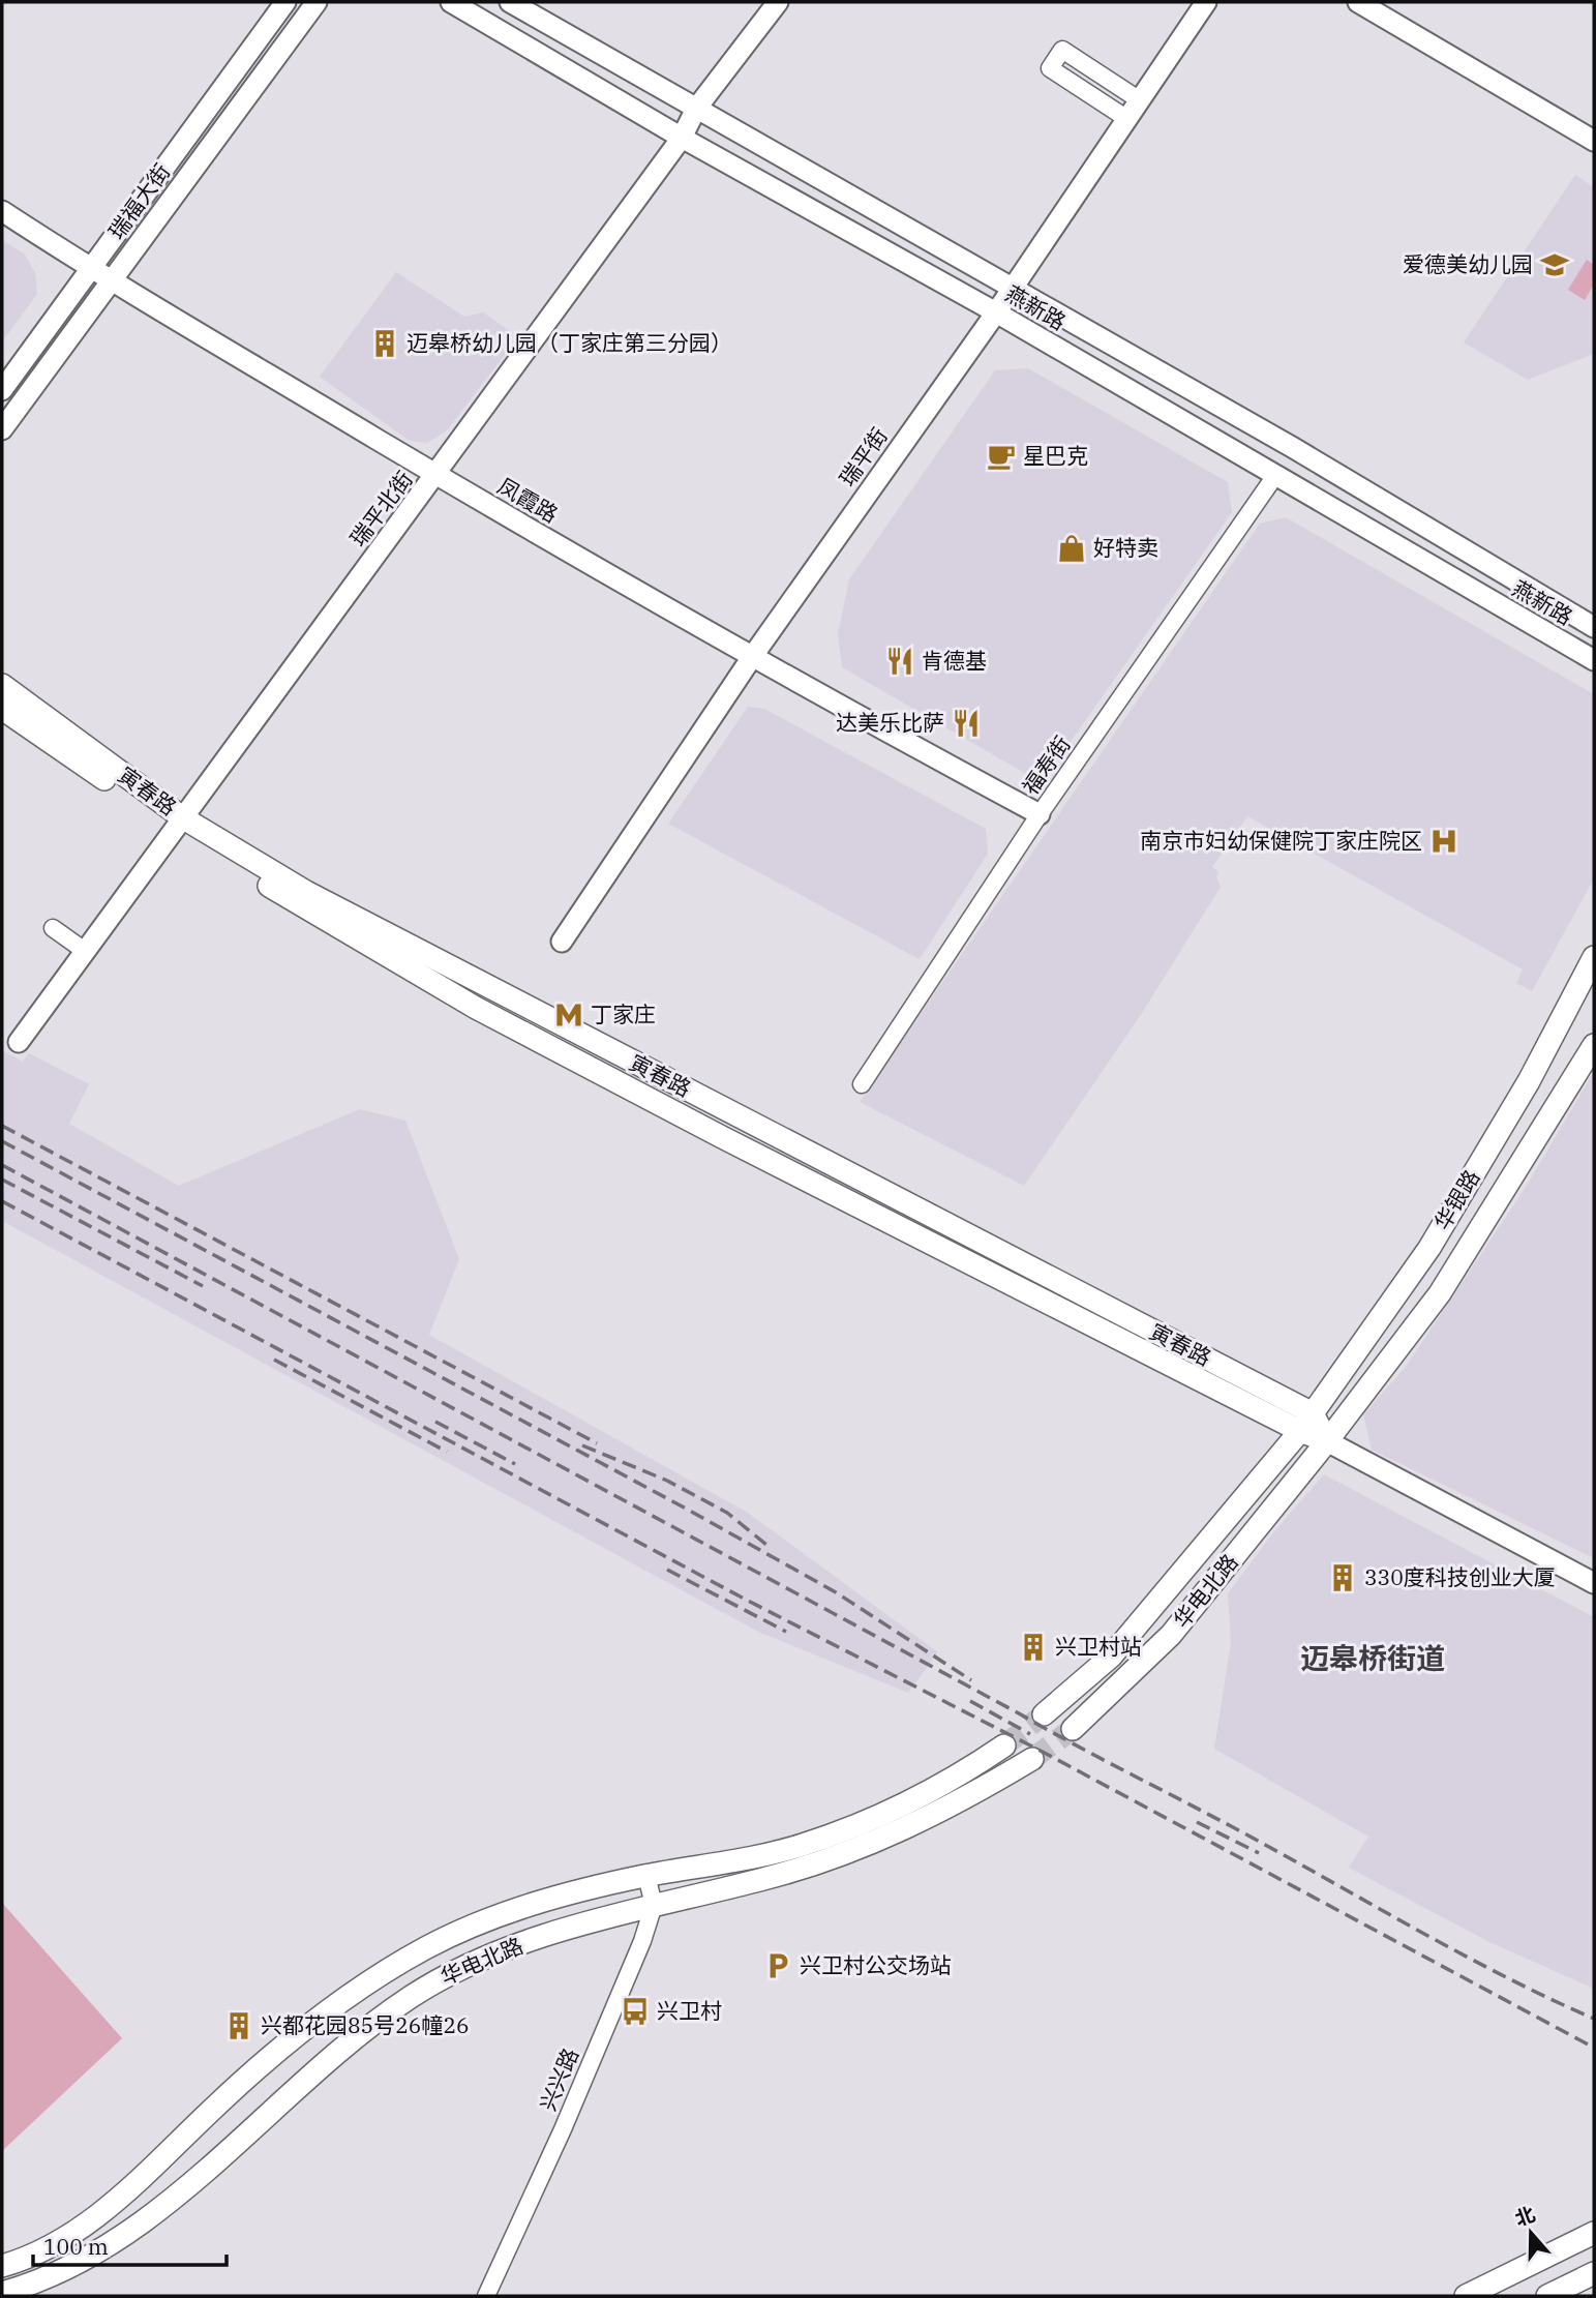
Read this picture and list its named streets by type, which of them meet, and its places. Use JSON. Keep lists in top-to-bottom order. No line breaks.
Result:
{"streets":{"main road":["寅春路","华银路","华电北路"],"street":["瑞福大街","燕新路","瑞平街","凤霞路","瑞平北街","福寿街","兴兴路"]},"crossings":[["瑞福大街","凤霞路"],["燕新路","瑞平街"],["燕新路","瑞平北街"],["燕新路","福寿街"],["瑞平街","凤霞路"],["凤霞路","瑞平北街"],["凤霞路","福寿街"],["瑞平北街","寅春路"],["寅春路","华银路"],["寅春路","华电北路"],["华银路","华电北路"],["华电北路","兴兴路"]],"districts":["迈皋桥街道"],"places":{"school or university":["爱德美幼儿园"],"building":["迈皋桥幼儿园（丁家庄第三分园）","330度科技创业大厦","兴卫村站","兴都花园85号26幢26"],"cafe":["星巴克"],"shop":["好特卖"],"restaurant":["肯德基","达美乐比萨"],"hospital":["南京市妇幼保健院丁家庄院区"],"metro station":["丁家庄"],"parking":["兴卫村公交场站"],"bus stop":["兴卫村"]},"scale_bar":"100 m","north":"top"}
